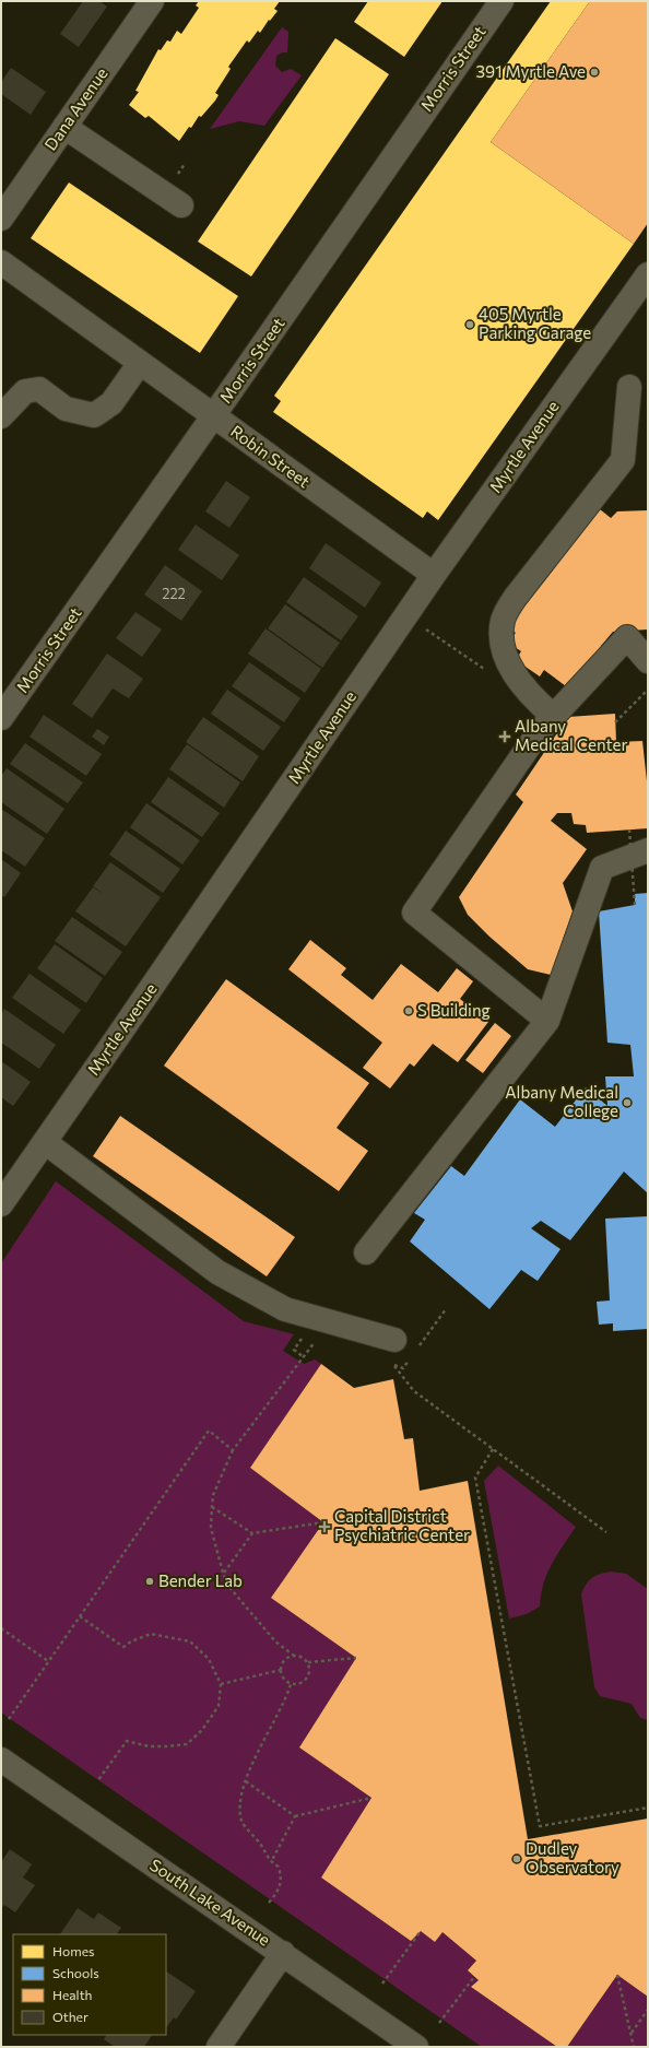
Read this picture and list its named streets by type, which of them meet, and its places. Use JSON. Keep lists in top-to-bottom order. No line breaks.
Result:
{"streets":{"street":["Morris Street","Dana Avenue","Myrtle Avenue","Robin Street","South Lake Avenue"]},"crossings":[["Morris Street","Robin Street"],["Myrtle Avenue","Robin Street"]],"places":{"other":["391 Myrtle Ave","405 Myrtle Parking Garage","S Building","Albany Medical College","Bender Lab","Dudley Observatory"],"health":["Albany Medical Center","Capital District Psychiatric Center"]},"house_numbers":["222"],"legend":["Homes","Schools","Health","Other"]}
